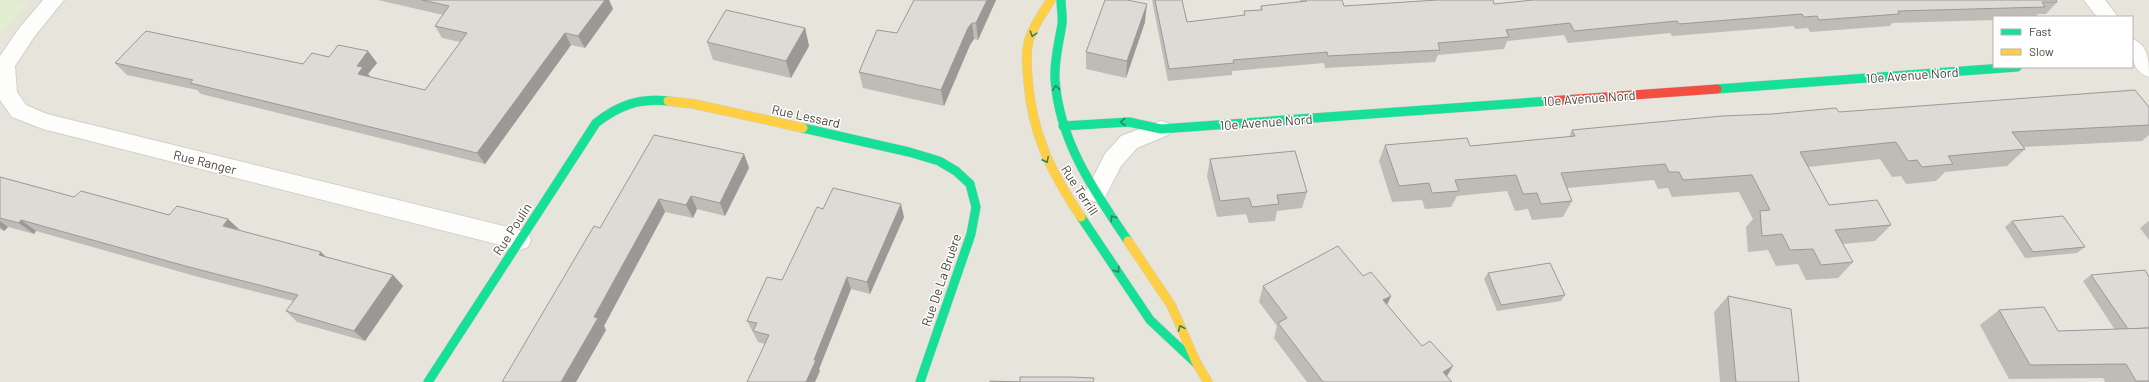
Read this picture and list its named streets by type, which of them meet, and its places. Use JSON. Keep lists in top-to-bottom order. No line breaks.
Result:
{"streets":{"street":["10e Avenue Nord","Rue Lessard","Rue Ranger","Rue Terrill","Rue Poulin","Rue De La Bruère"]},"crossings":[["10e Avenue Nord","Rue Terrill"],["Rue Lessard","Rue Poulin"],["Rue Lessard","Rue De La Bruère"],["Rue Ranger","Rue Poulin"]],"legend":["Fast","Slow"]}
